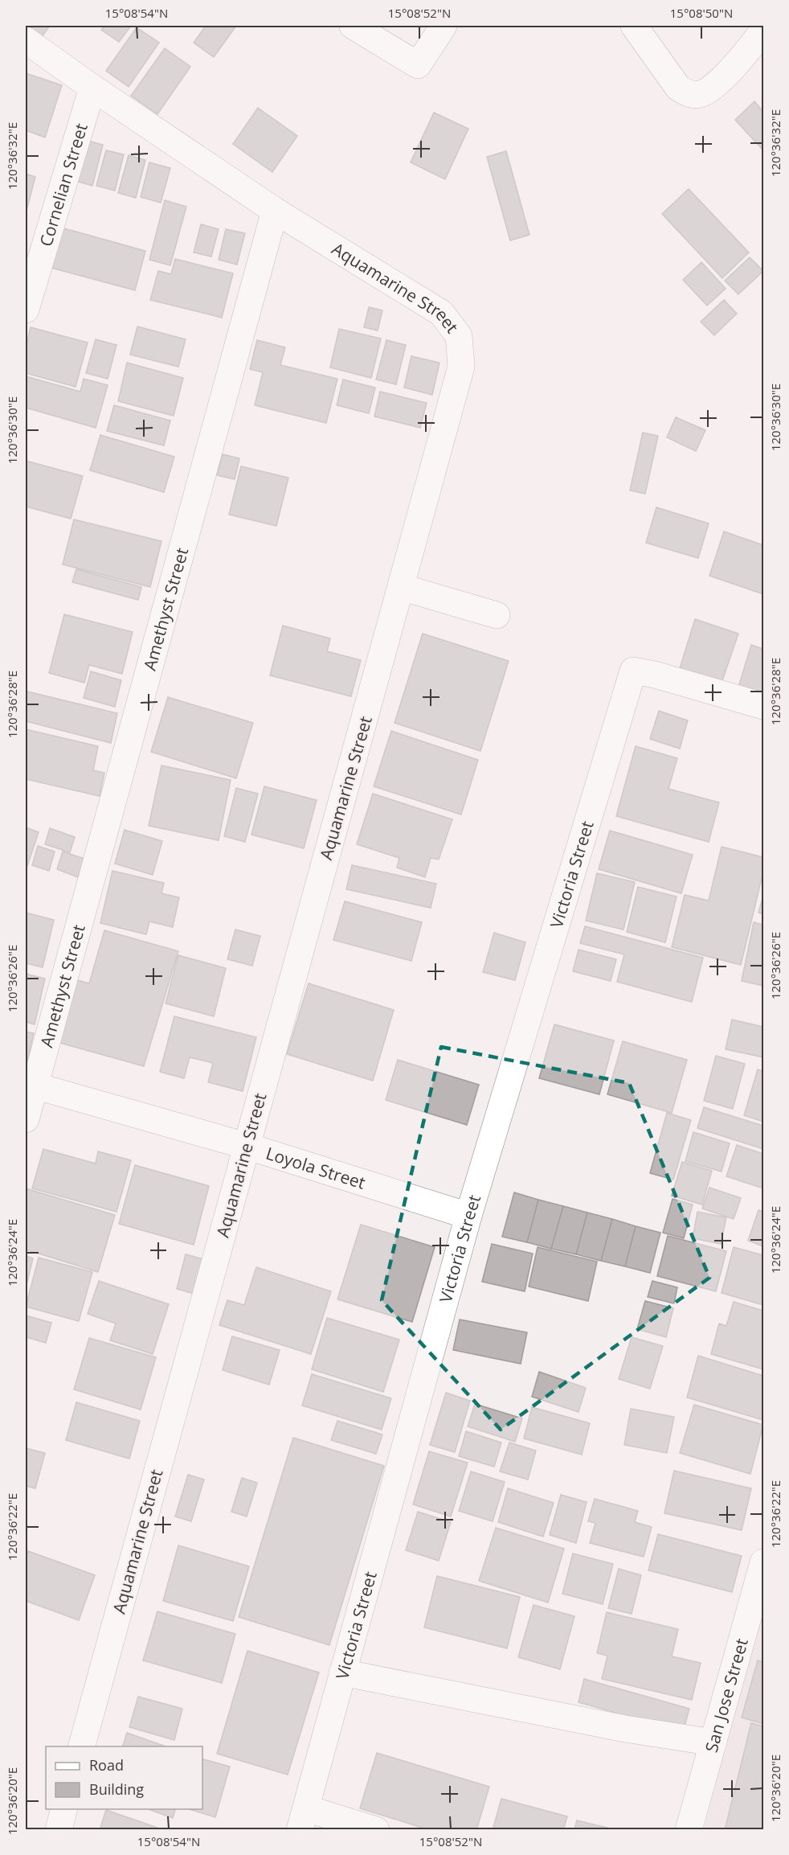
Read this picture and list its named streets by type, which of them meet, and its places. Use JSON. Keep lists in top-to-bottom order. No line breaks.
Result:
{"streets":{"street":["Cornelian Street","Aquamarine Street","Amethyst Street","Victoria Street","Loyola Street","San Jose Street"]},"crossings":[["Cornelian Street","Aquamarine Street"],["Aquamarine Street","Amethyst Street"],["Aquamarine Street","Loyola Street"],["Amethyst Street","Loyola Street"],["Victoria Street","Loyola Street"]],"legend":["Road","Building"],"coordinates":["15°08'54\"N","15°08'52\"N","15°08'50\"N","120°36'32\"E","120°36'30\"E","120°36'28\"E","120°36'26\"E","120°36'24\"E","120°36'22\"E","120°36'20\"E"]}
